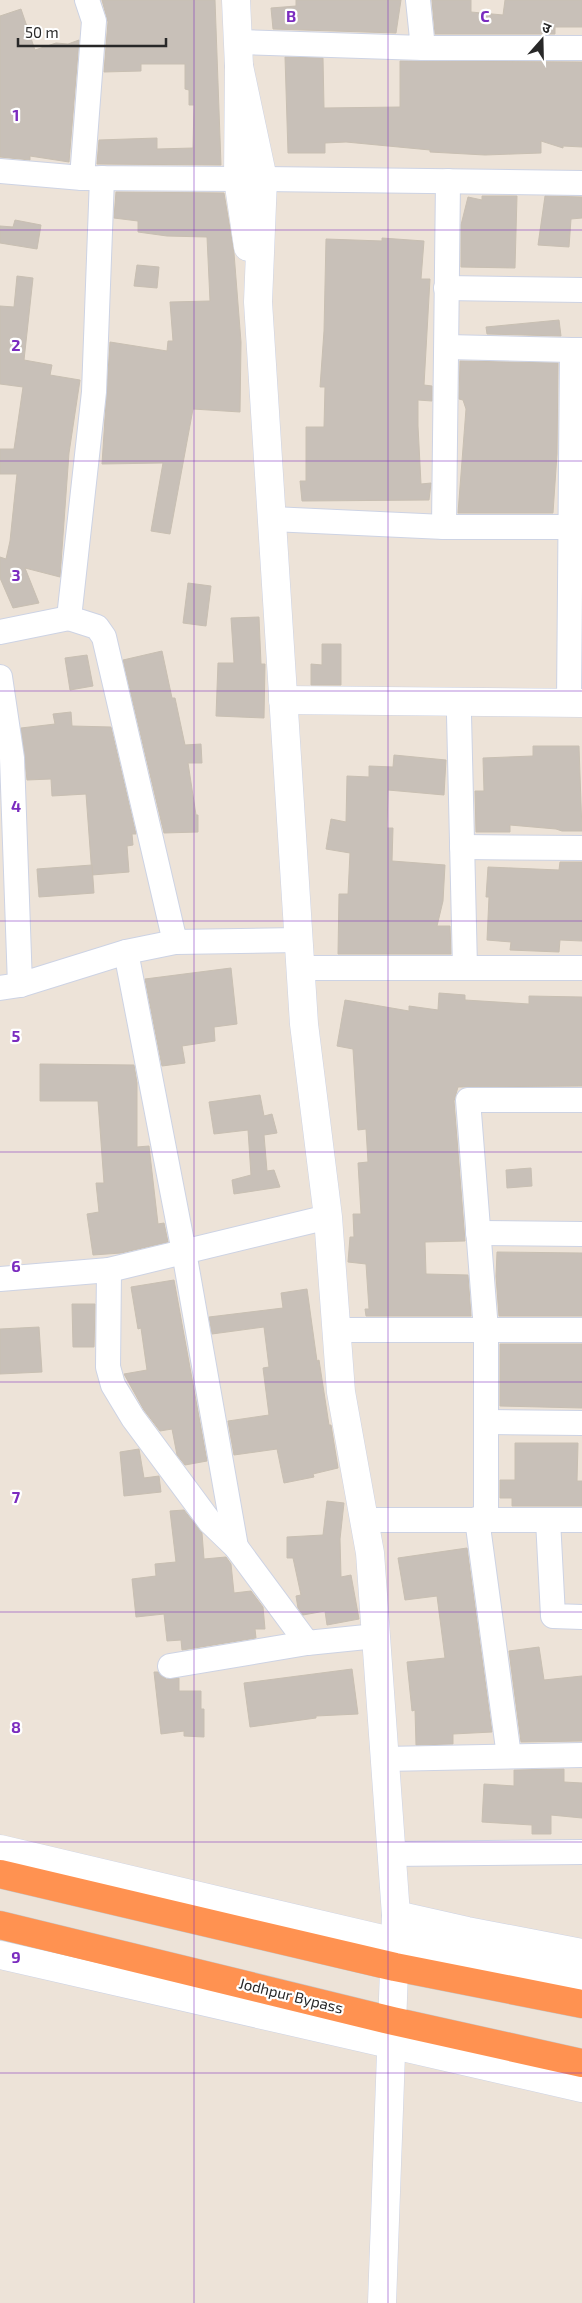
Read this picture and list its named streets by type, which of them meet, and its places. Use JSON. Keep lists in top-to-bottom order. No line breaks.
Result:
{"streets":{"highway":["Jodhpur Bypass"]},"scale_bar":"50 m","north":"top","grid":{"columns":["B","C"],"rows":["1","2","3","4","5","6","7","8","9"]}}
